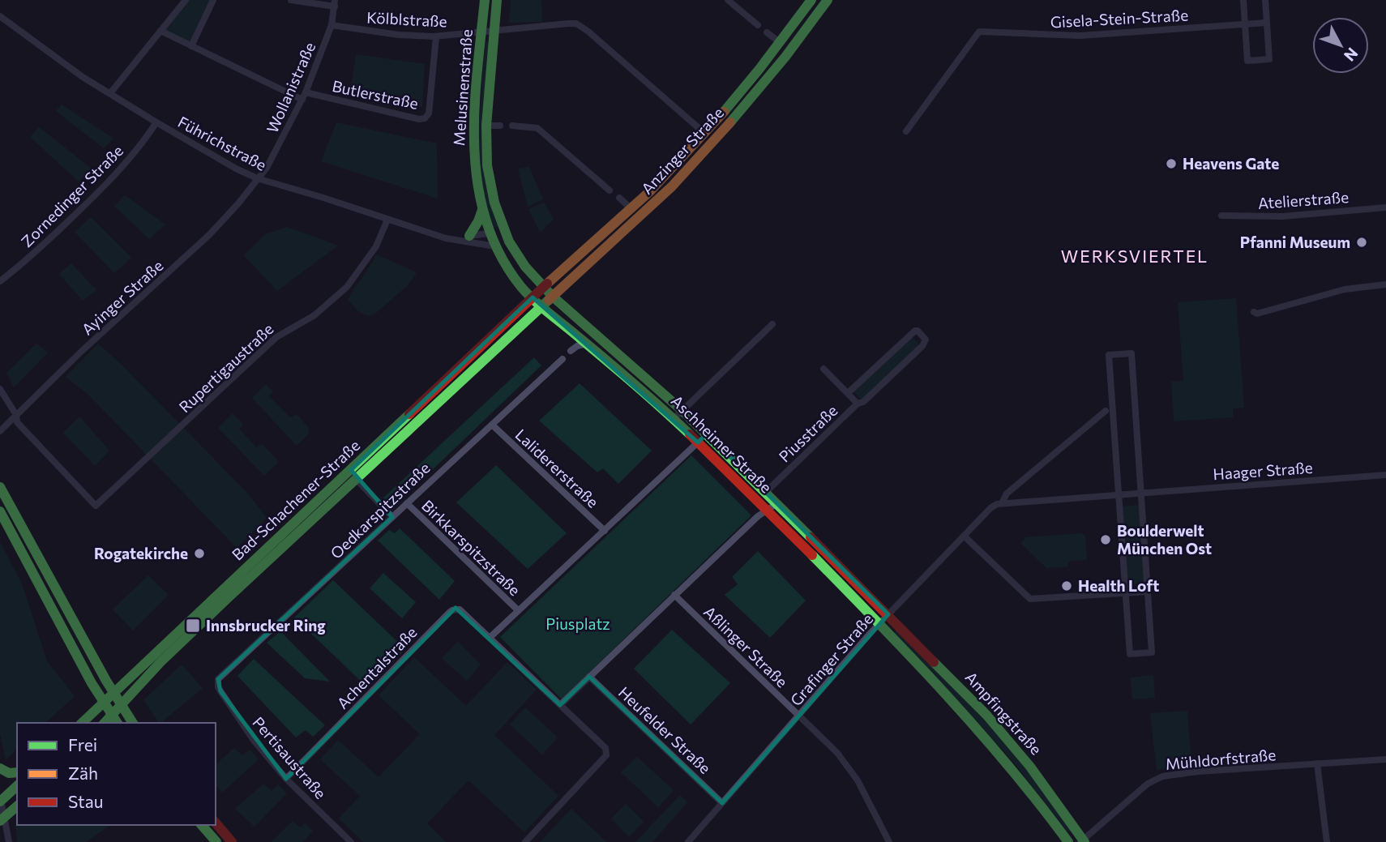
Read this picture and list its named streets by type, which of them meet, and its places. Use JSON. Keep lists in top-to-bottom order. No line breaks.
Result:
{"streets":{"main road":["Melusinenstraße","Anzinger Straße","Aschheimer Straße","Bad-Schachener-Straße","Ampfingstraße"],"street":["Gisela-Stein-Straße","Kölblstraße","Wollanistraße","Butlerstraße","Führichstraße","Zornedinger Straße","Atelierstraße","Ayinger Straße","Rupertigaustraße","Piusstraße","Lalidererstraße","Haager Straße","Oedkarspitzstraße","Birkkarspitzstraße","Aßlinger Straße","Grafinger Straße","Achentalstraße","Heufelder Straße","Pertisaustraße","Mühldorfstraße"]},"crossings":[["Kölblstraße","Wollanistraße"],["Kölblstraße","Melusinenstraße"],["Kölblstraße","Butlerstraße"],["Kölblstraße","Anzinger Straße"],["Wollanistraße","Butlerstraße"],["Wollanistraße","Führichstraße"],["Wollanistraße","Ayinger Straße"],["Melusinenstraße","Führichstraße"],["Melusinenstraße","Anzinger Straße"],["Melusinenstraße","Aschheimer Straße"],["Melusinenstraße","Bad-Schachener-Straße"],["Führichstraße","Zornedinger Straße"],["Führichstraße","Ayinger Straße"],["Führichstraße","Rupertigaustraße"],["Anzinger Straße","Aschheimer Straße"],["Anzinger Straße","Bad-Schachener-Straße"],["Ayinger Straße","Rupertigaustraße"],["Piusstraße","Aschheimer Straße"],["Aschheimer Straße","Bad-Schachener-Straße"],["Aschheimer Straße","Grafinger Straße"],["Aschheimer Straße","Ampfingstraße"],["Lalidererstraße","Oedkarspitzstraße"],["Oedkarspitzstraße","Birkkarspitzstraße"],["Oedkarspitzstraße","Pertisaustraße"],["Aßlinger Straße","Grafinger Straße"],["Grafinger Straße","Ampfingstraße"],["Grafinger Straße","Heufelder Straße"],["Achentalstraße","Pertisaustraße"],["Ampfingstraße","Mühldorfstraße"]],"districts":["WERKSVIERTEL"],"parks":["Piusplatz"],"places":{"other":["Heavens Gate","Pfanni Museum","Boulderwelt München Ost","Rogatekirche","Health Loft"],"transit":["Innsbrucker Ring"]},"legend":["Frei","Zäh","Stau"],"north":"bottom right"}
